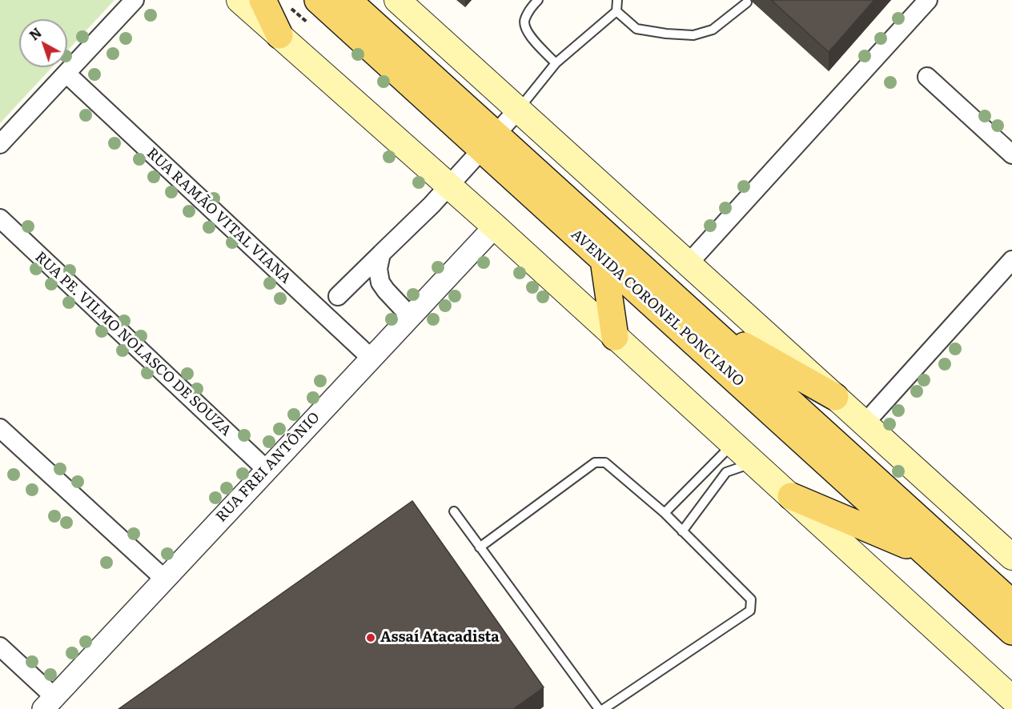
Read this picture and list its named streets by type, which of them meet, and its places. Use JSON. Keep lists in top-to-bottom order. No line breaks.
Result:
{"streets":{"main road":["AVENIDA CORONEL PONCIANO"],"street":["RUA RAMÃO VITAL VIANA","RUA PE. VILMO NOLASCO DE SOUZA","RUA FREI ANTÔNIO"]},"crossings":[["RUA RAMÃO VITAL VIANA","RUA FREI ANTÔNIO"],["RUA PE. VILMO NOLASCO DE SOUZA","RUA FREI ANTÔNIO"]],"places":["Assaí Atacadista"],"north":"top left"}
